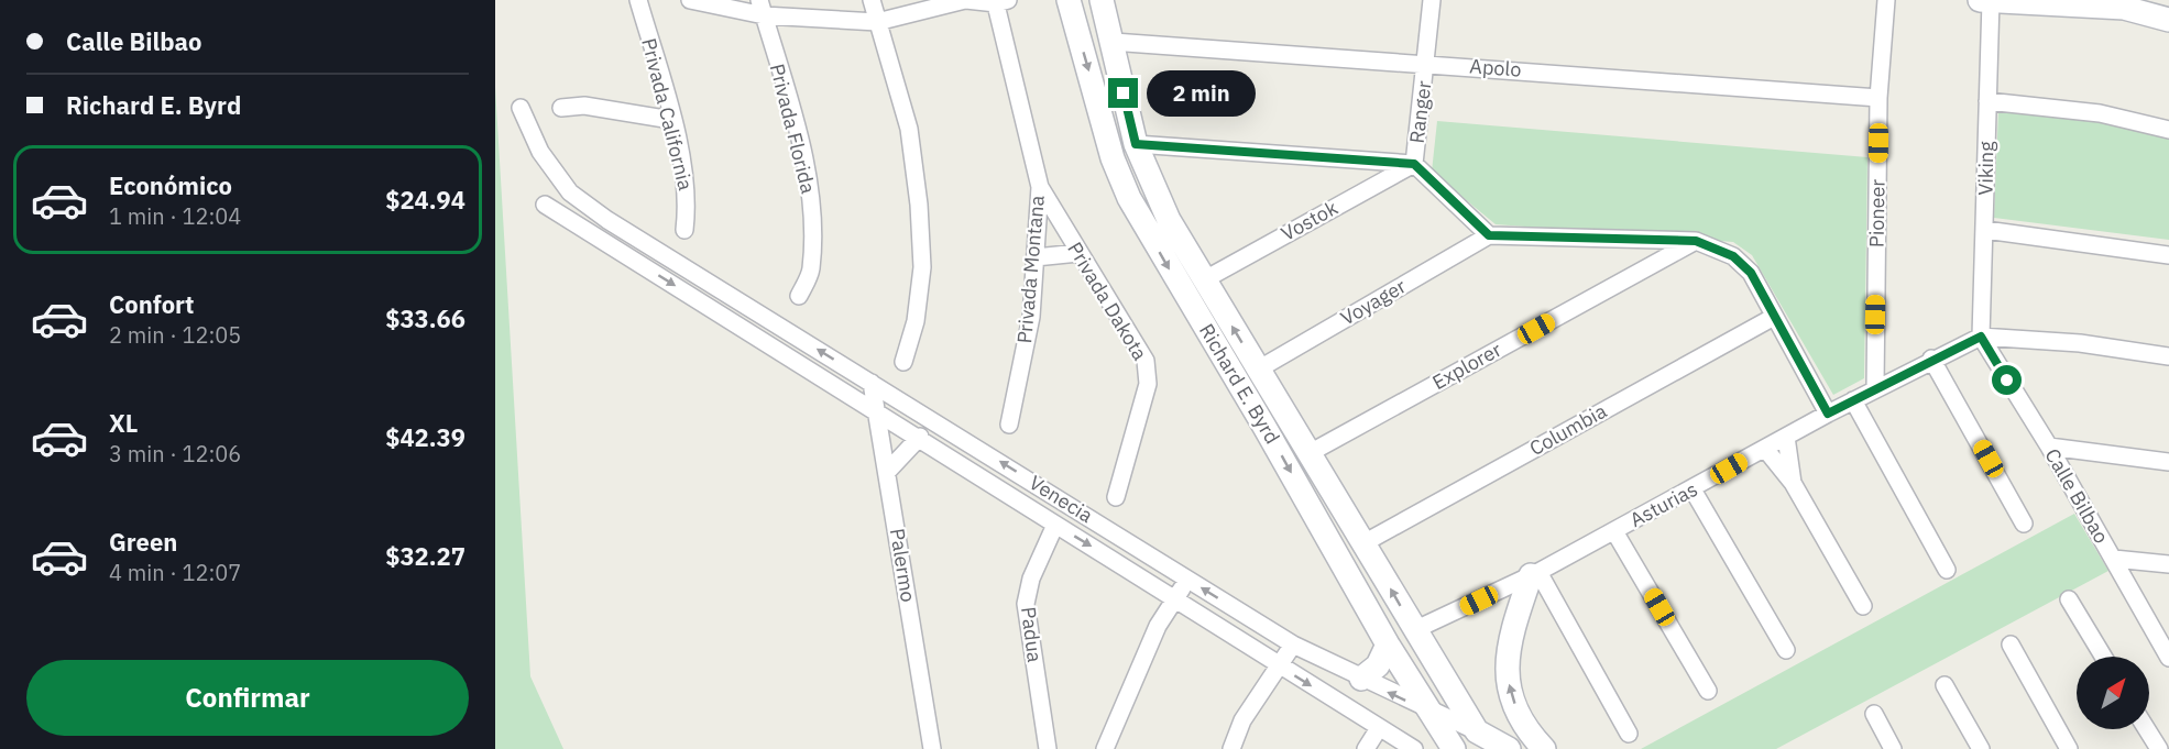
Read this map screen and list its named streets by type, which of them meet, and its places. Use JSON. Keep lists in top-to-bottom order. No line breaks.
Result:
{"streets":{"street":["Apolo","Ranger","Privada California","Privada Florida","Viking","Pioneer","Vostok","Privada Montana","Privada Dakota","Voyager","Explorer","Richard E. Byrd","Columbia","Calle Bilbao","Venecia","Asturias","Palermo","Padua"]},"crossings":[["Apolo","Ranger"],["Apolo","Pioneer"],["Apolo","Richard E. Byrd"],["Ranger","Vostok"],["Ranger","Voyager"],["Viking","Calle Bilbao"],["Viking","Asturias"],["Pioneer","Asturias"],["Vostok","Richard E. Byrd"],["Privada Montana","Privada Dakota"],["Voyager","Richard E. Byrd"],["Explorer","Richard E. Byrd"],["Richard E. Byrd","Columbia"],["Richard E. Byrd","Venecia"],["Richard E. Byrd","Asturias"],["Calle Bilbao","Asturias"],["Venecia","Palermo"],["Venecia","Padua"]],"north":"top right","page":{"banner":["Calle Bilbao","Richard E. Byrd"],"bubble":"2 min","list":[{"name":"Económico","note":"1 min · 12:04","value":"$24.94"},{"name":"Confort","note":"2 min · 12:05","value":"$33.66"},{"name":"XL","note":"3 min · 12:06","value":"$42.39"},{"name":"Green","note":"4 min · 12:07","value":"$32.27"}],"buttons":"Confirmar"}}
